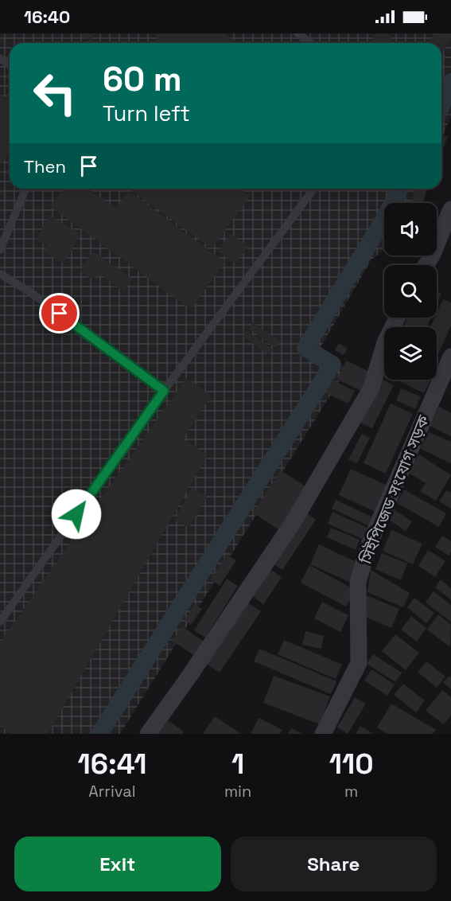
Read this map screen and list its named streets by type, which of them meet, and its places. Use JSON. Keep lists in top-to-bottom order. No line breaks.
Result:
{"streets":{"street":["সিইপিজেড সংযোগ সড়ক"]},"page":{"status":"16:40","turn":["60 m","Turn left"],"then":"Then","eta":["16:41","Arrival","1","min","110","m"],"buttons":["Exit","Share"]}}
